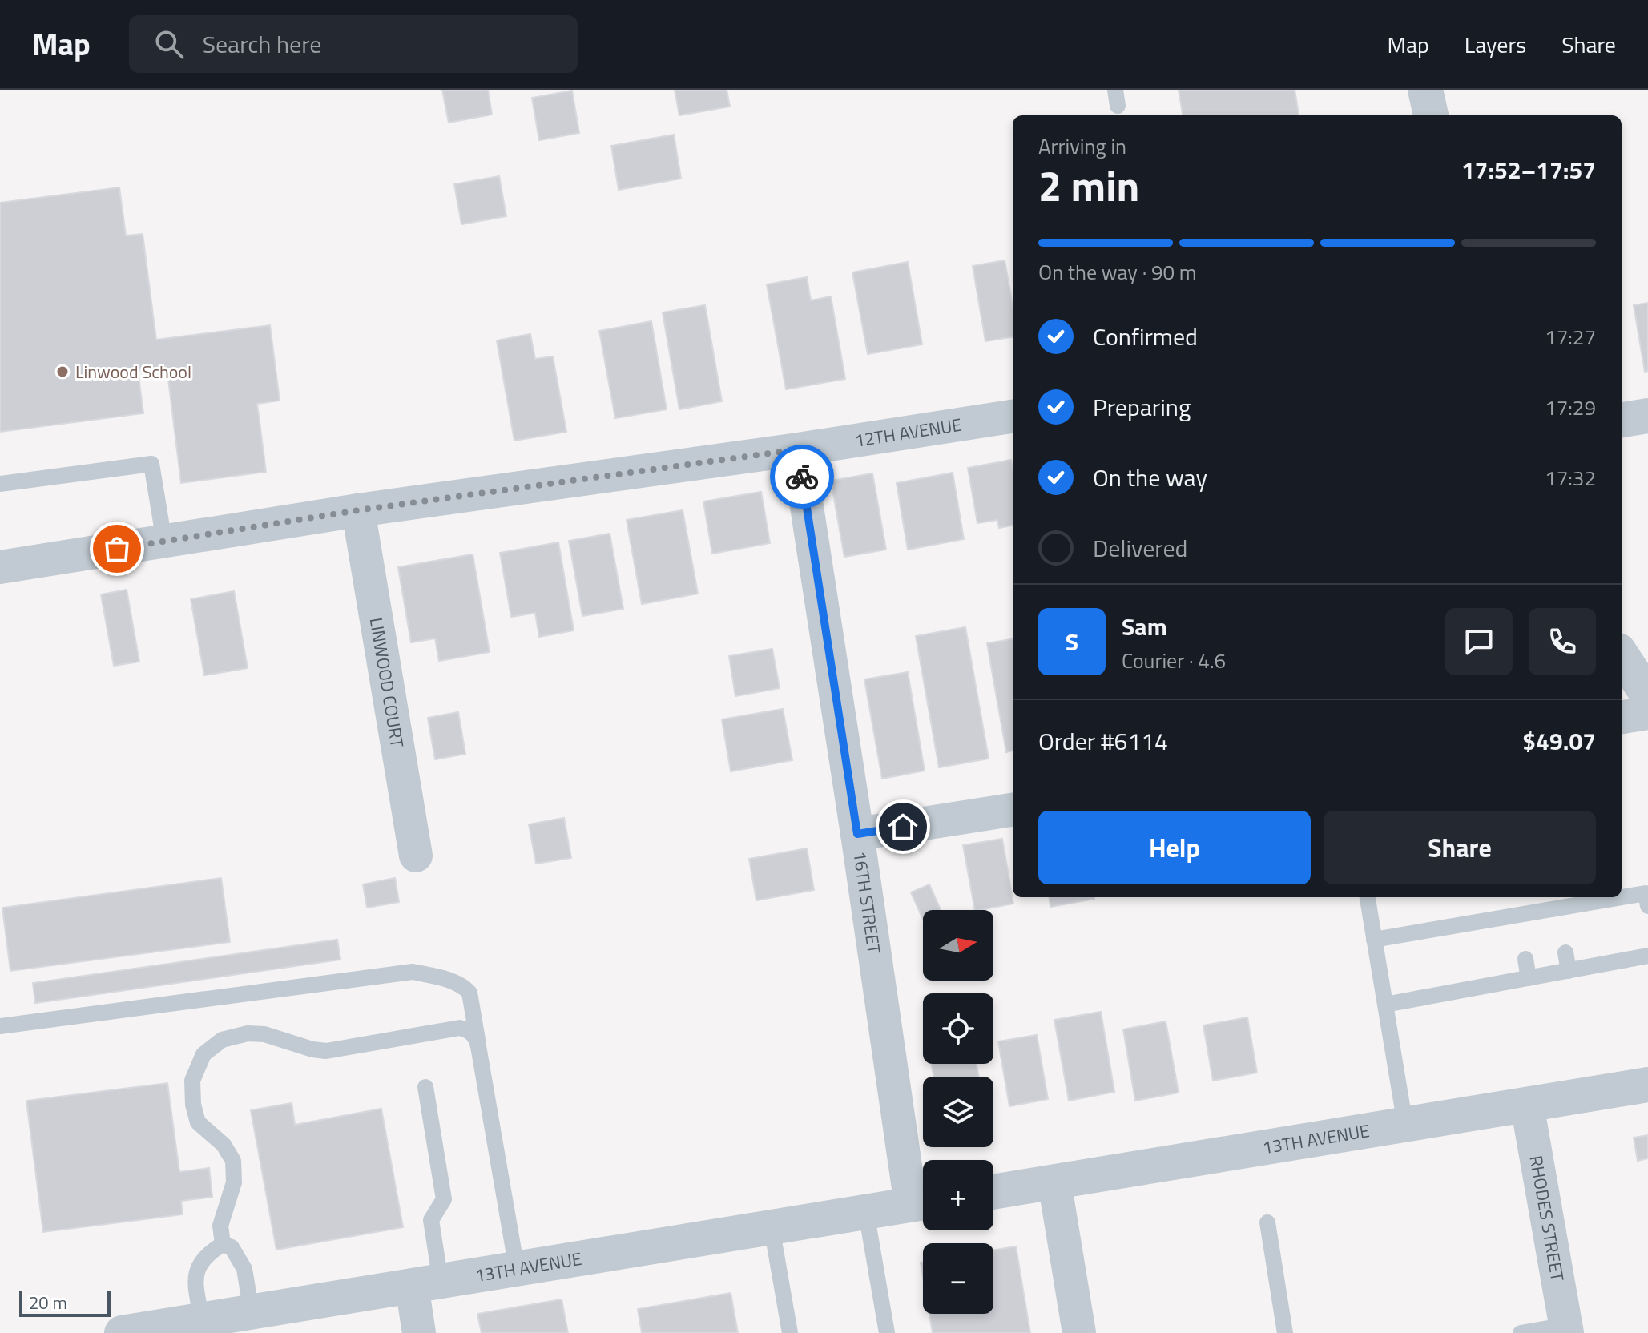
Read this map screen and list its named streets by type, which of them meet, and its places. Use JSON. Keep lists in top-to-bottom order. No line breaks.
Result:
{"streets":{"street":["12TH AVENUE","LINWOOD COURT","16TH STREET","13TH AVENUE","RHODES STREET"]},"crossings":[["12TH AVENUE","LINWOOD COURT"],["12TH AVENUE","16TH STREET"],["16TH STREET","13TH AVENUE"],["13TH AVENUE","RHODES STREET"]],"places":["Linwood School"],"scale_bar":"20 m","north":"right","page":{"header":"Map","search":"Search here","nav":["Map","Layers","Share"],"heading":["2 min","Arriving in","17:52–17:57"],"panel":["Sam","Courier · 4.6","Order #6114","$49.07"],"bar":"On the way · 90 m","list":[["Confirmed","17:27"],["Preparing","17:29"],["On the way","17:32"],"Delivered"],"round":"S","buttons":["Help","Share"],"map_buttons":["+","−"],"scale":"20 m"}}
